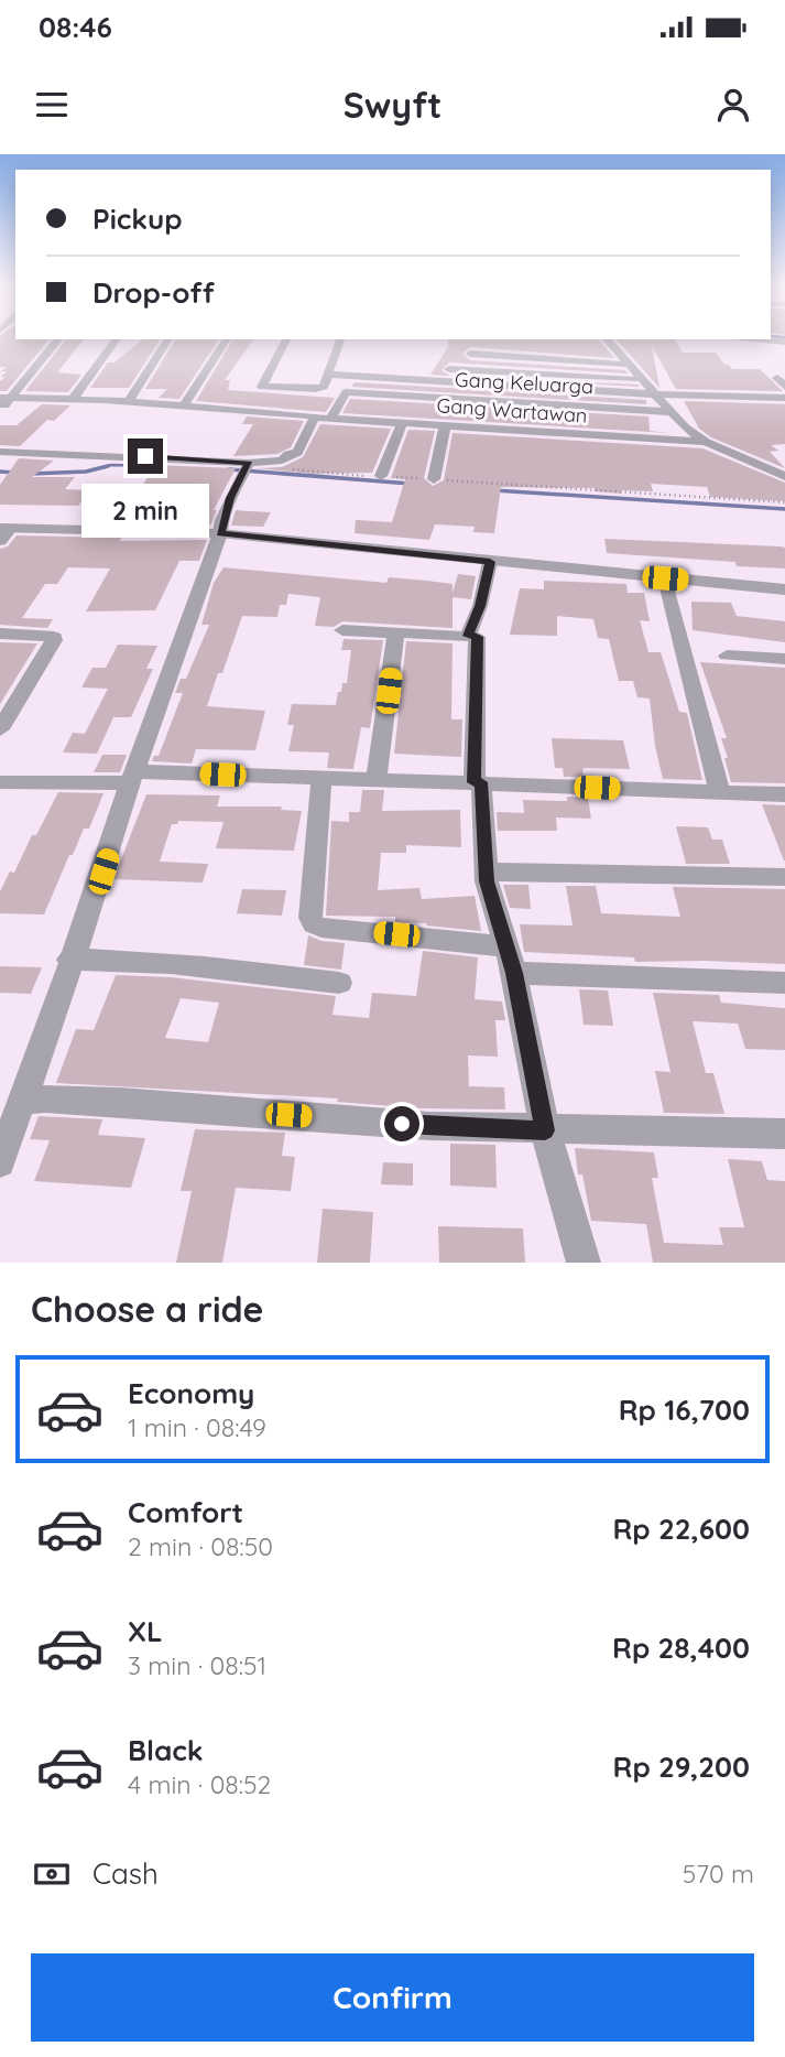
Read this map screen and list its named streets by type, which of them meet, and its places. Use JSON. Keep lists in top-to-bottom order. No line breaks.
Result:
{"streets":{"street":["Gang Keluarga","Gang Wartawan"]},"crossings":[["Gang Keluarga","Gang Wartawan"]],"page":{"status":"08:46","header":"Swyft","banner":["Pickup","Drop-off"],"bubble":"2 min","heading":"Choose a ride","list":[{"name":"Economy","note":"1 min · 08:49","value":"Rp 16,700"},{"name":"Comfort","note":"2 min · 08:50","value":"Rp 22,600"},{"name":"XL","note":"3 min · 08:51","value":"Rp 28,400"},{"name":"Black","note":"4 min · 08:52","value":"Rp 29,200"}],"pay":["Cash","570 m"],"buttons":"Confirm"}}
